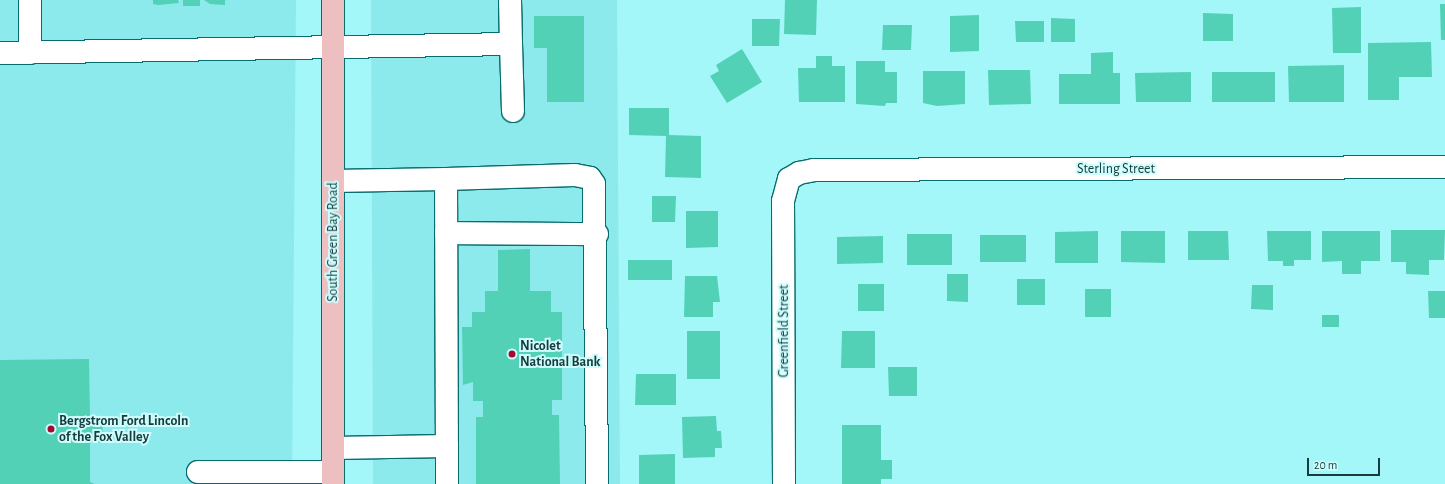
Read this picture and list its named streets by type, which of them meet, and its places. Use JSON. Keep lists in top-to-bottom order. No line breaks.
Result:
{"streets":{"main road":["South Green Bay Road"],"street":["Sterling Street","Greenfield Street"]},"crossings":[["Sterling Street","Greenfield Street"]],"places":["Nicolet National Bank","Bergstrom Ford Lincoln of the Fox Valley"],"scale_bar":"20 m"}
